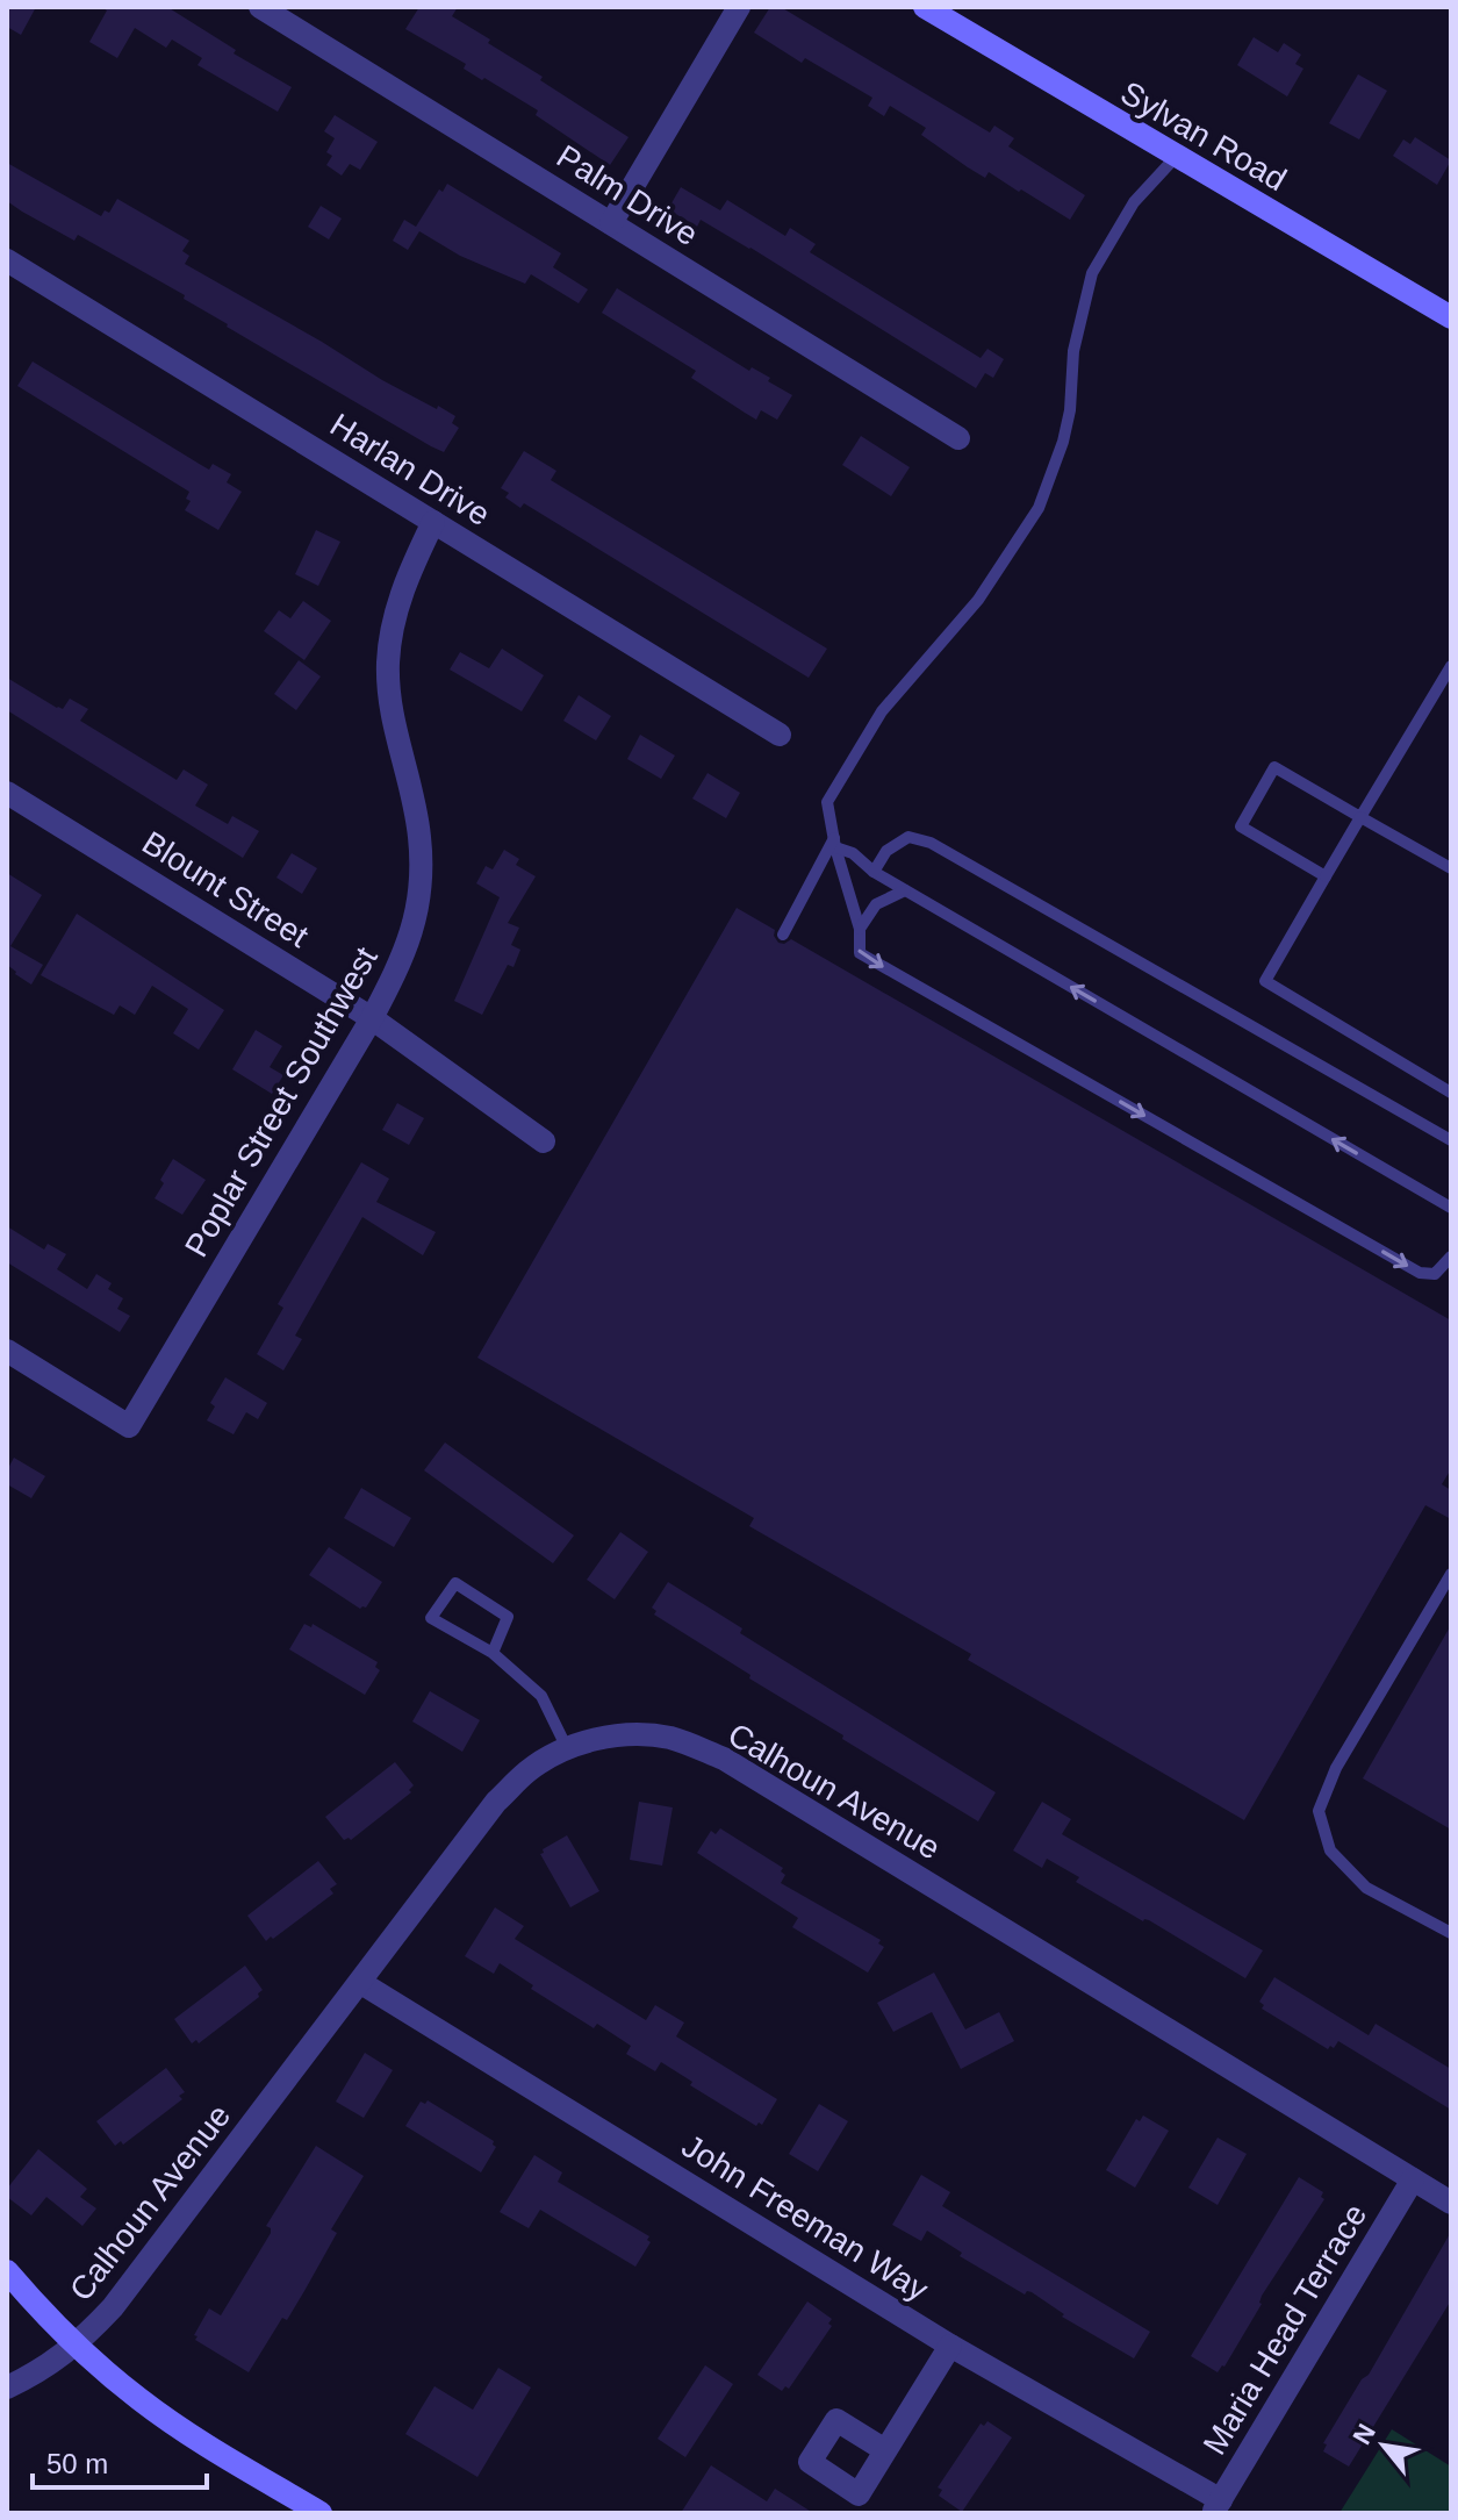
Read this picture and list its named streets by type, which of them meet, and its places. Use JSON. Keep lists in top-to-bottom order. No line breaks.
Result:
{"streets":{"main road":["Sylvan Road"],"street":["Palm Drive","Harlan Drive","Blount Street","Poplar Street Southwest","Calhoun Avenue","John Freeman Way","Maria Head Terrace"]},"crossings":[["Harlan Drive","Poplar Street Southwest"],["Blount Street","Poplar Street Southwest"],["Calhoun Avenue","John Freeman Way"],["Calhoun Avenue","Maria Head Terrace"],["John Freeman Way","Maria Head Terrace"]],"scale_bar":"50 m","north":"top left"}
